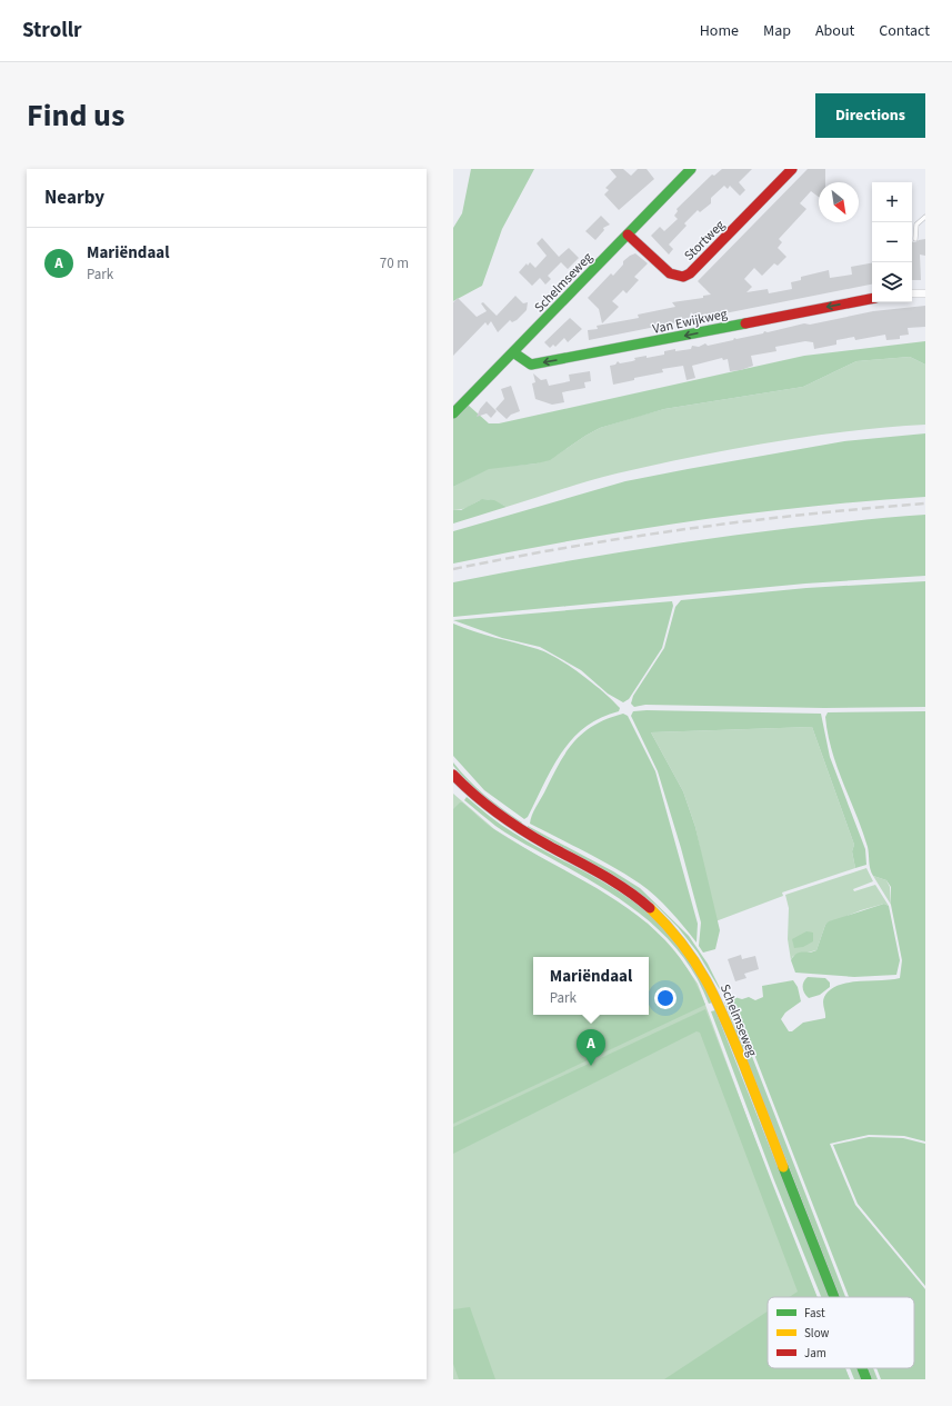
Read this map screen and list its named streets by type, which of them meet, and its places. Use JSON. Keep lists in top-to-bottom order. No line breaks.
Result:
{"streets":{"main road":["Stortweg","Schelmseweg","Van Ewijkweg"]},"crossings":[["Stortweg","Schelmseweg"],["Schelmseweg","Van Ewijkweg"]],"one_way":["Van Ewijkweg"],"legend":["Fast","Slow","Jam"],"north":"bottom right","page":{"header":"Strollr","nav":["Home","Map","About","Contact"],"title":"Find us","buttons":"Directions","heading":"Nearby","map_buttons":["+","−"],"list":[{"mark":"A","name":"Mariëndaal","note":"Park","value":"70 m"}],"popup":["Mariëndaal","Park"],"pins":"A"}}
